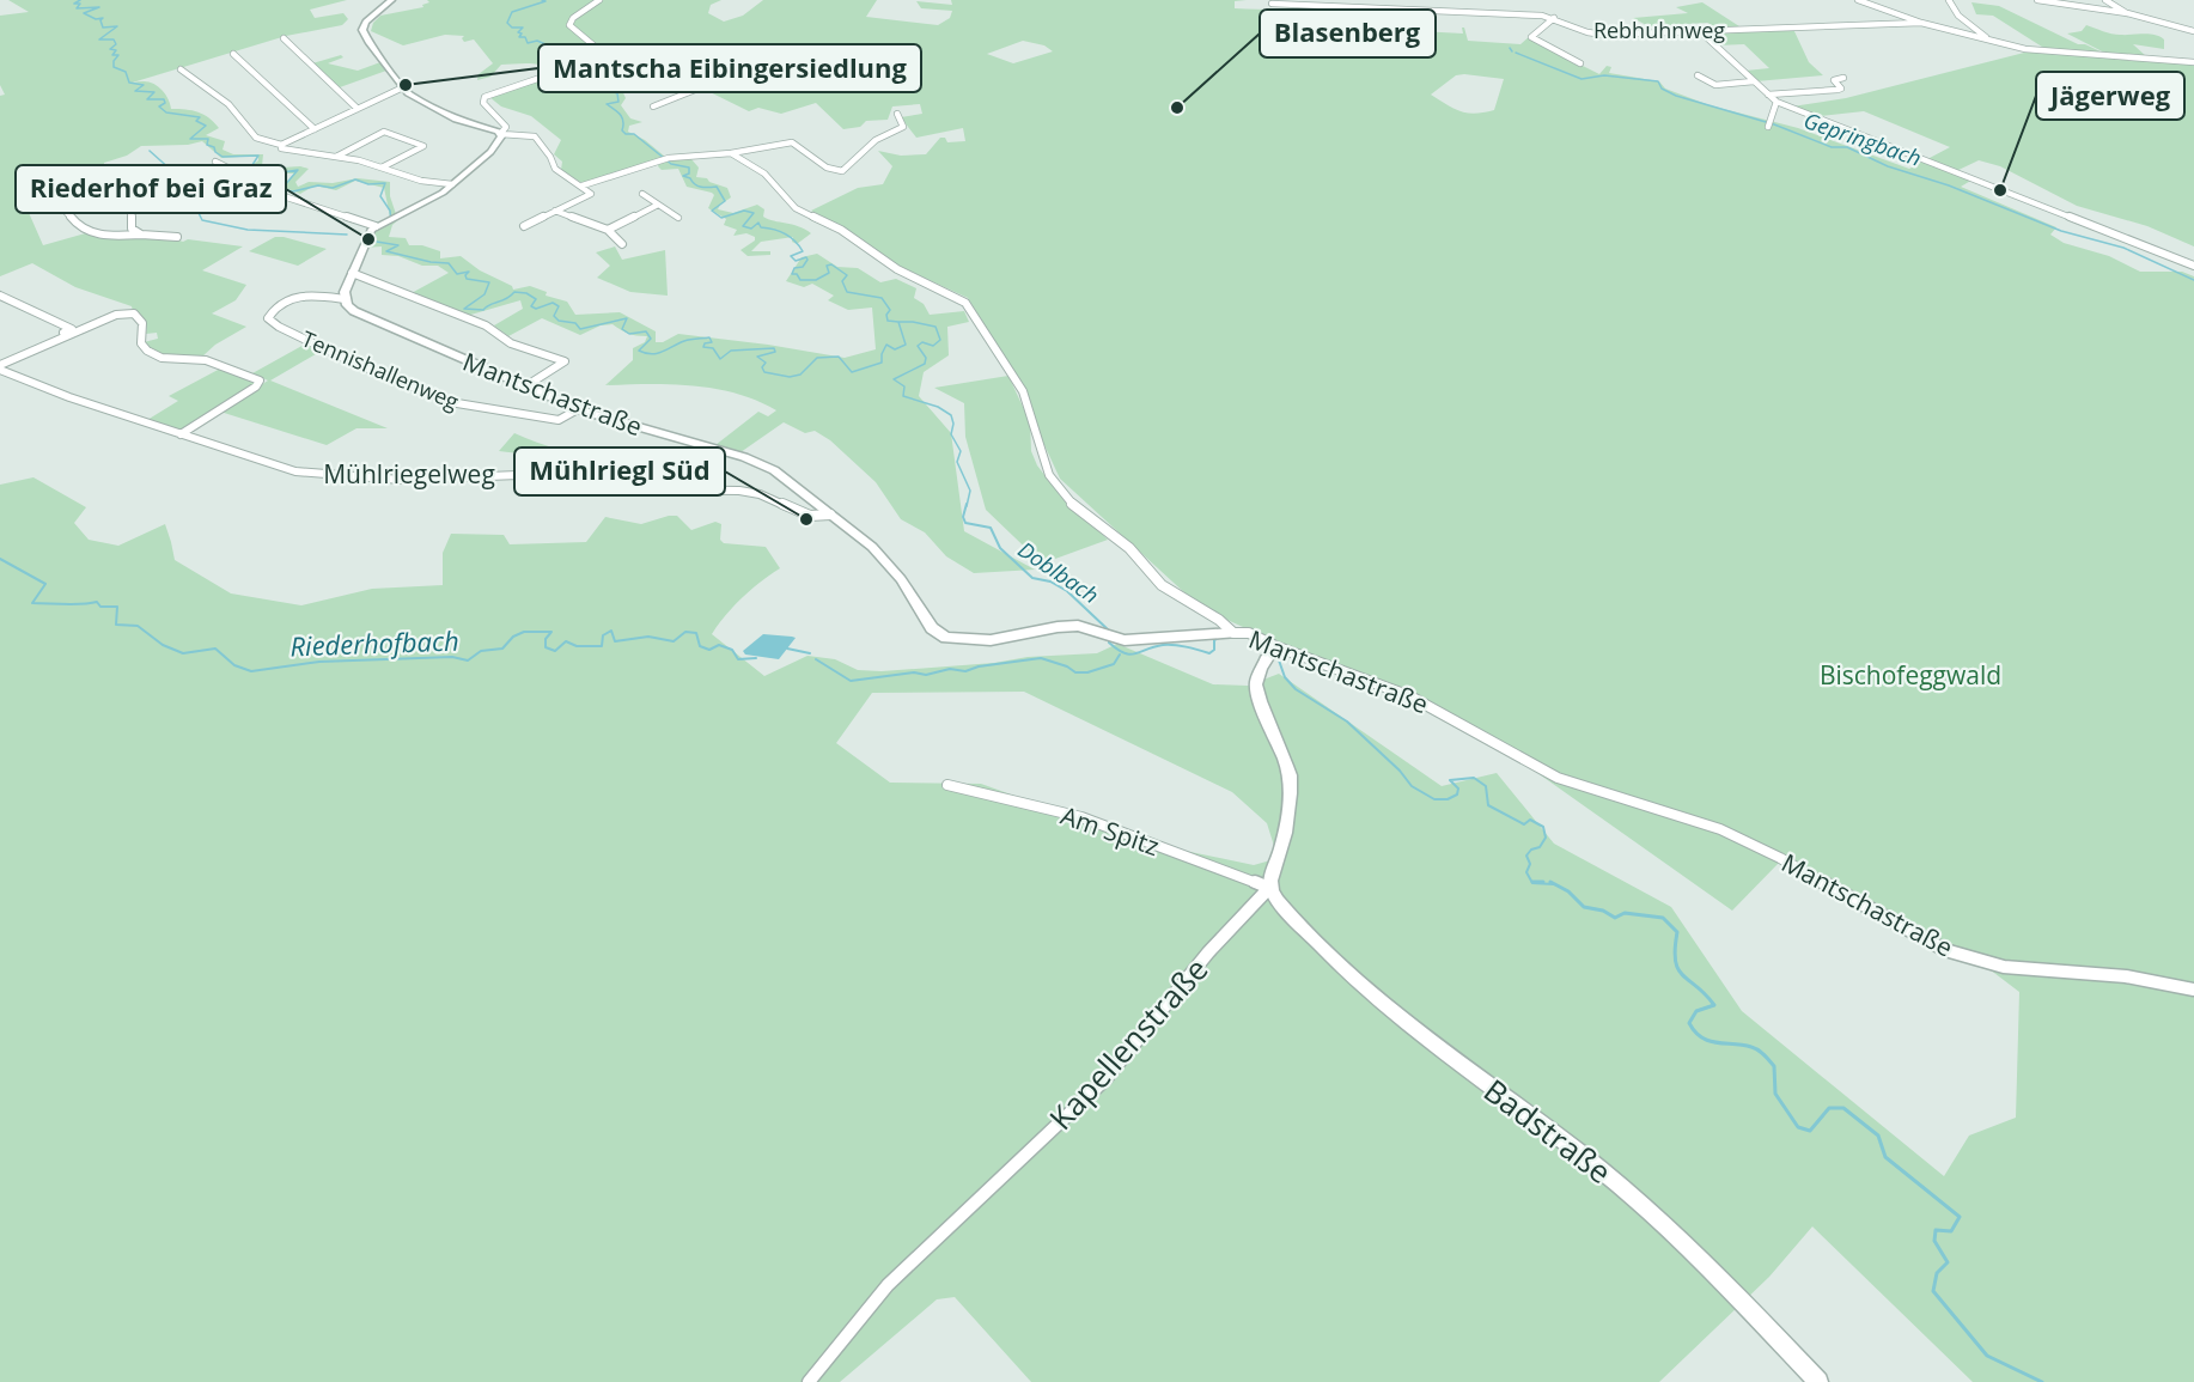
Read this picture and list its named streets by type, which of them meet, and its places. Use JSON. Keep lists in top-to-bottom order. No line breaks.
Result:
{"streets":{"street":["Rebhuhnweg","Tennishallenweg","Mantschastraße","Mühlriegelweg","Am Spitz","Kapellenstraße","Badstraße"]},"crossings":[["Tennishallenweg","Mantschastraße"],["Mantschastraße","Mühlriegelweg"],["Am Spitz","Kapellenstraße"],["Am Spitz","Badstraße"],["Kapellenstraße","Badstraße"]],"water":["Gepringbach","Doblbach","Riederhofbach"],"parks":["Bischofeggwald"],"places":["Mantscha Eibingersiedlung","Blasenberg","Jägerweg","Riederhof bei Graz","Mühlriegl Süd"]}
